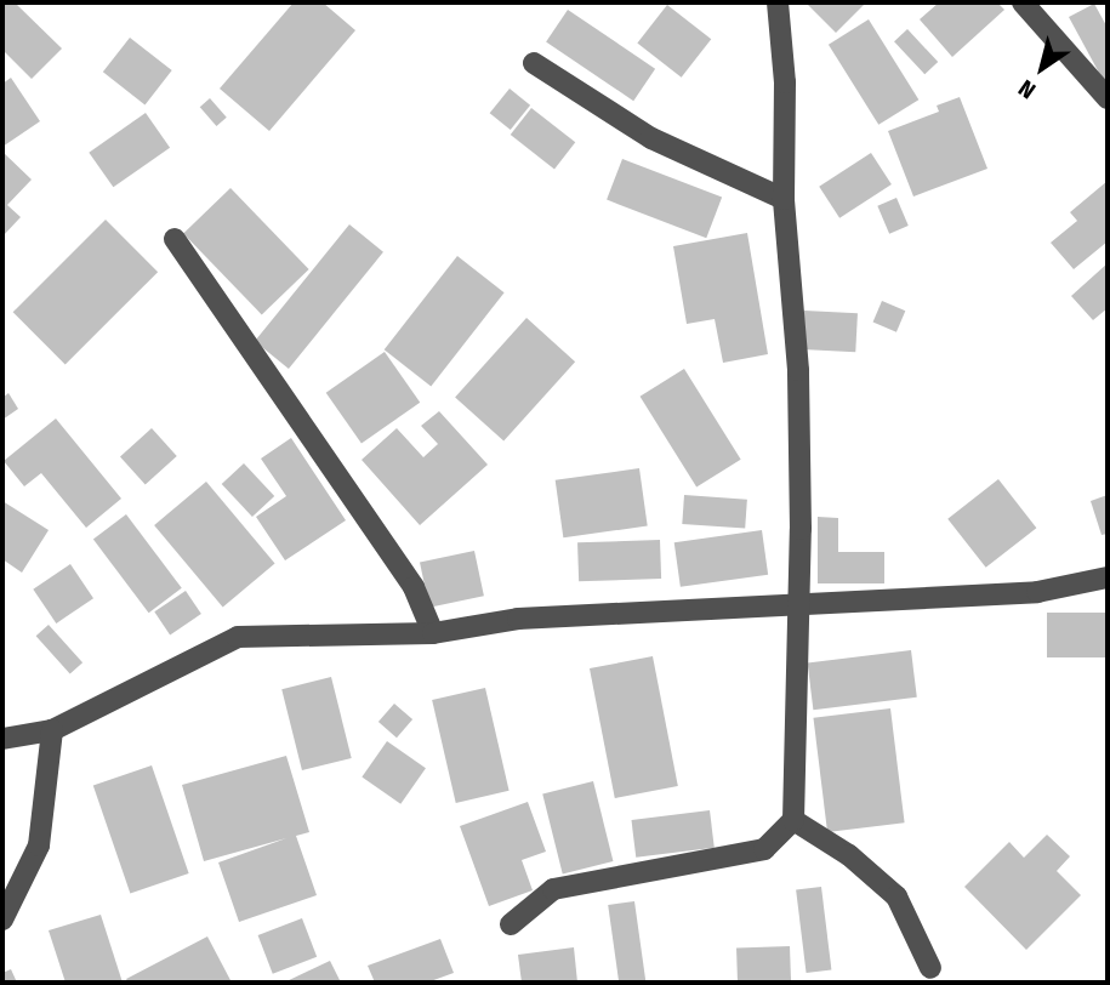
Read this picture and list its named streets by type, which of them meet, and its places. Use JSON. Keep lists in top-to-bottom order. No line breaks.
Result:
{"north":"bottom left"}
